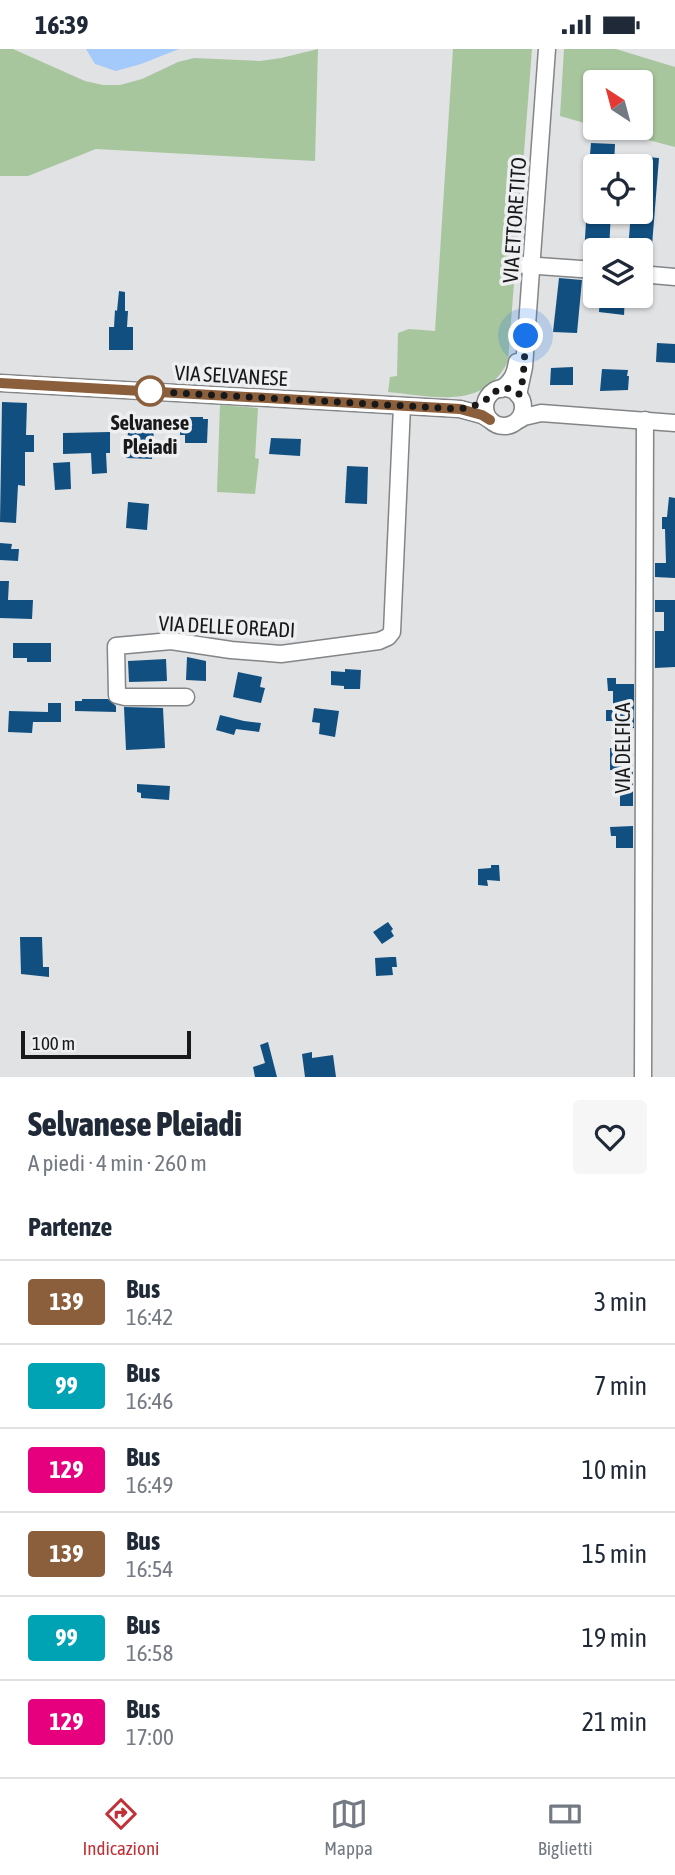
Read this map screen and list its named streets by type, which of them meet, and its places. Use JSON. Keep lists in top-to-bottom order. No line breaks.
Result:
{"streets":{"street":["VIA ETTORE TITO","VIA SELVANESE","VIA DELLE OREADI","VIA DELFICA"]},"crossings":[["VIA ETTORE TITO","VIA SELVANESE"],["VIA SELVANESE","VIA DELLE OREADI"]],"places":["Selvanese Pleiadi"],"lines":["bus line 139"],"scale_bar":"100 m","north":"top left","page":{"status":"16:39","scale":"100 m","heading":[["Selvanese Pleiadi","A piedi · 4 min · 260 m"],"Partenze"],"list":[{"mark":"139","name":"Bus","note":"16:42","value":"3 min"},{"mark":"99","name":"Bus","note":"16:46","value":"7 min"},{"mark":"129","name":"Bus","note":"16:49","value":"10 min"},{"mark":"139","name":"Bus","note":"16:54","value":"15 min"},{"mark":"99","name":"Bus","note":"16:58","value":"19 min"},{"mark":"129","name":"Bus","note":"17:00","value":"21 min"}],"tabs":["Indicazioni","Mappa","Biglietti"]}}
